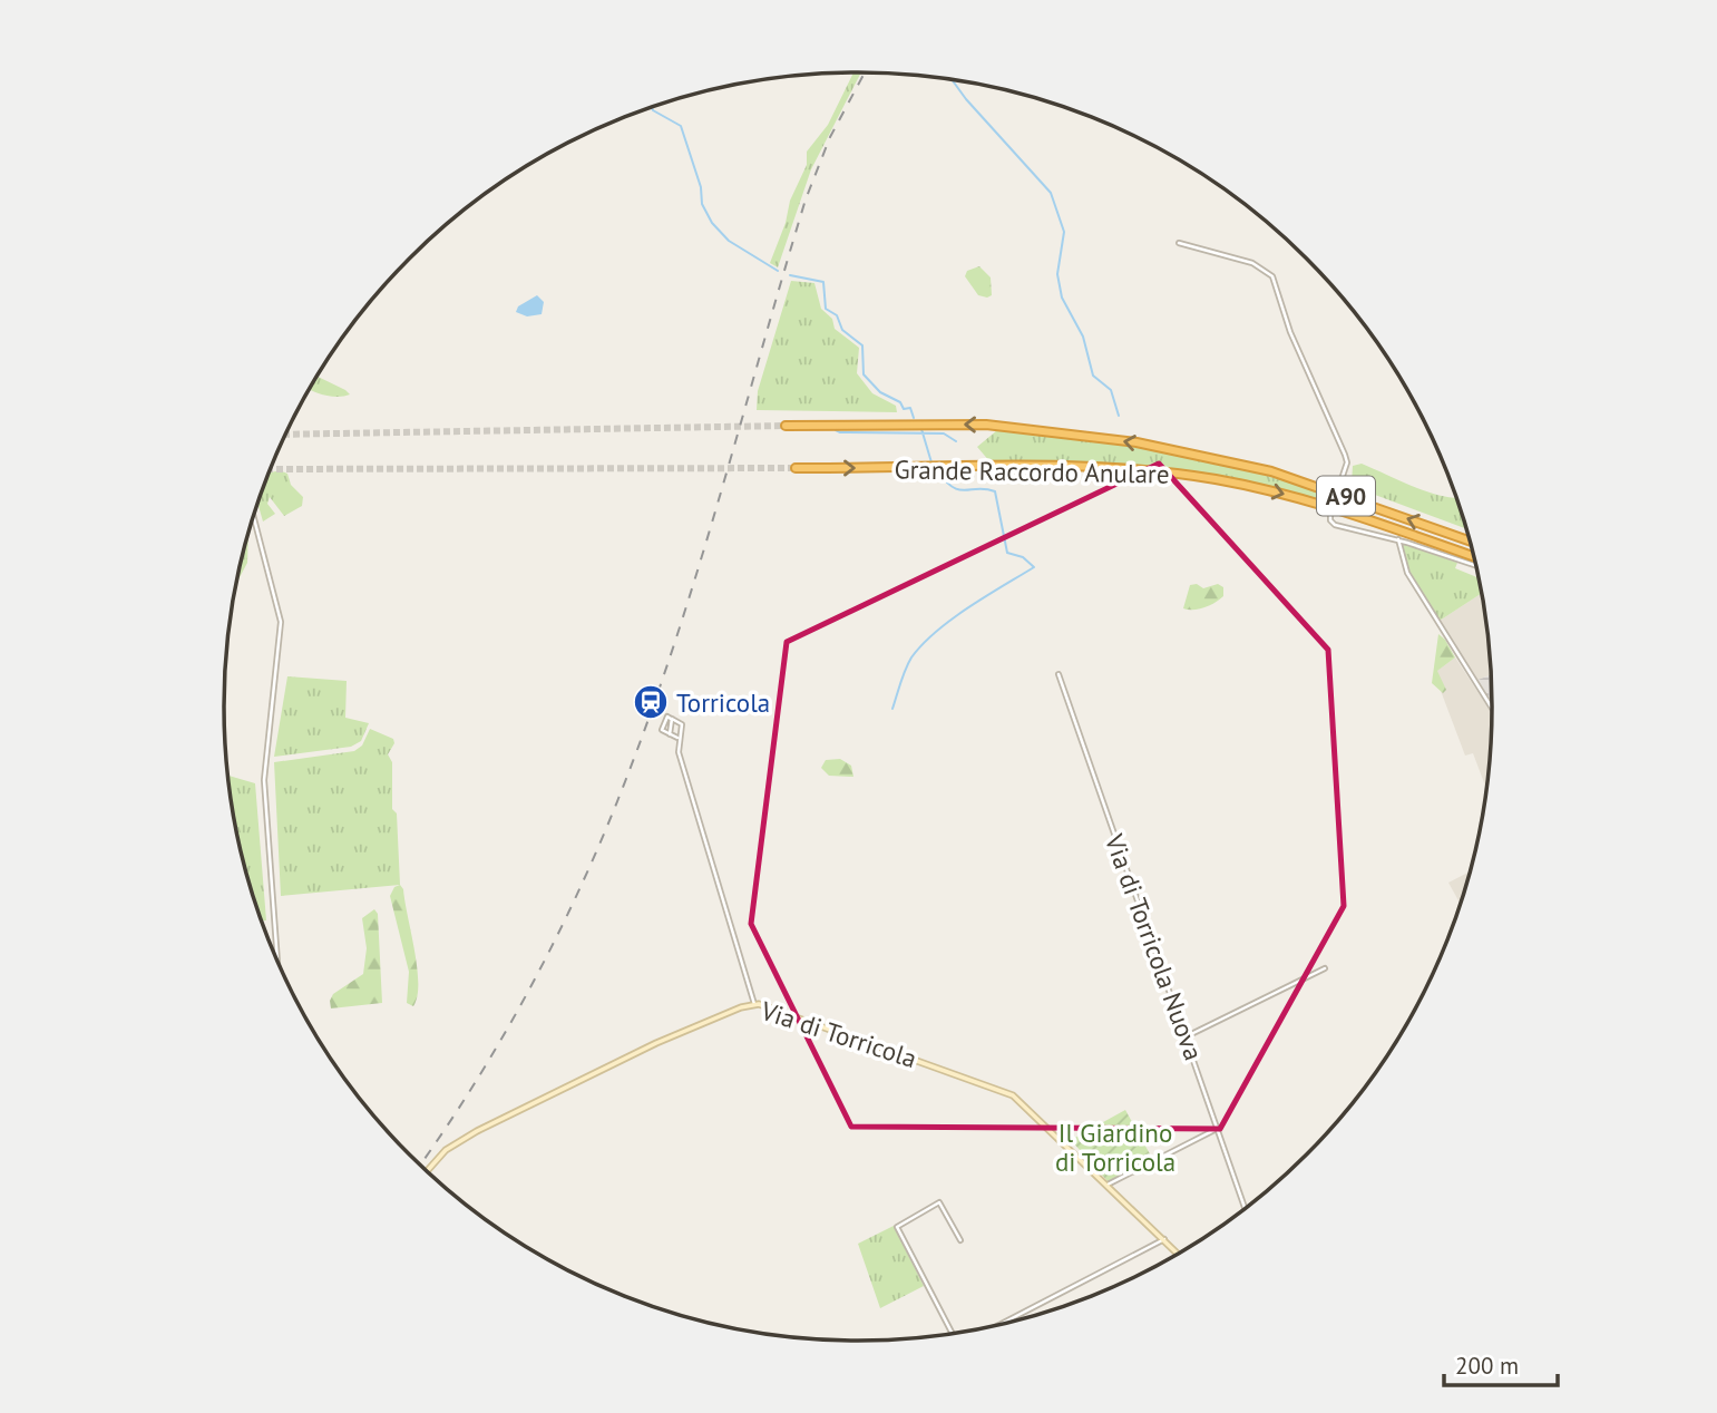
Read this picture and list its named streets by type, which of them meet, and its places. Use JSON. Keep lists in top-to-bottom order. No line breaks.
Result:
{"streets":{"highway":["Grande Raccordo Anulare","A90"],"street":["Via di Torricola Nuova","Via di Torricola"]},"parks":["Il Giardino di Torricola"],"places":{"station":["Torricola"]},"scale_bar":"200 m"}
